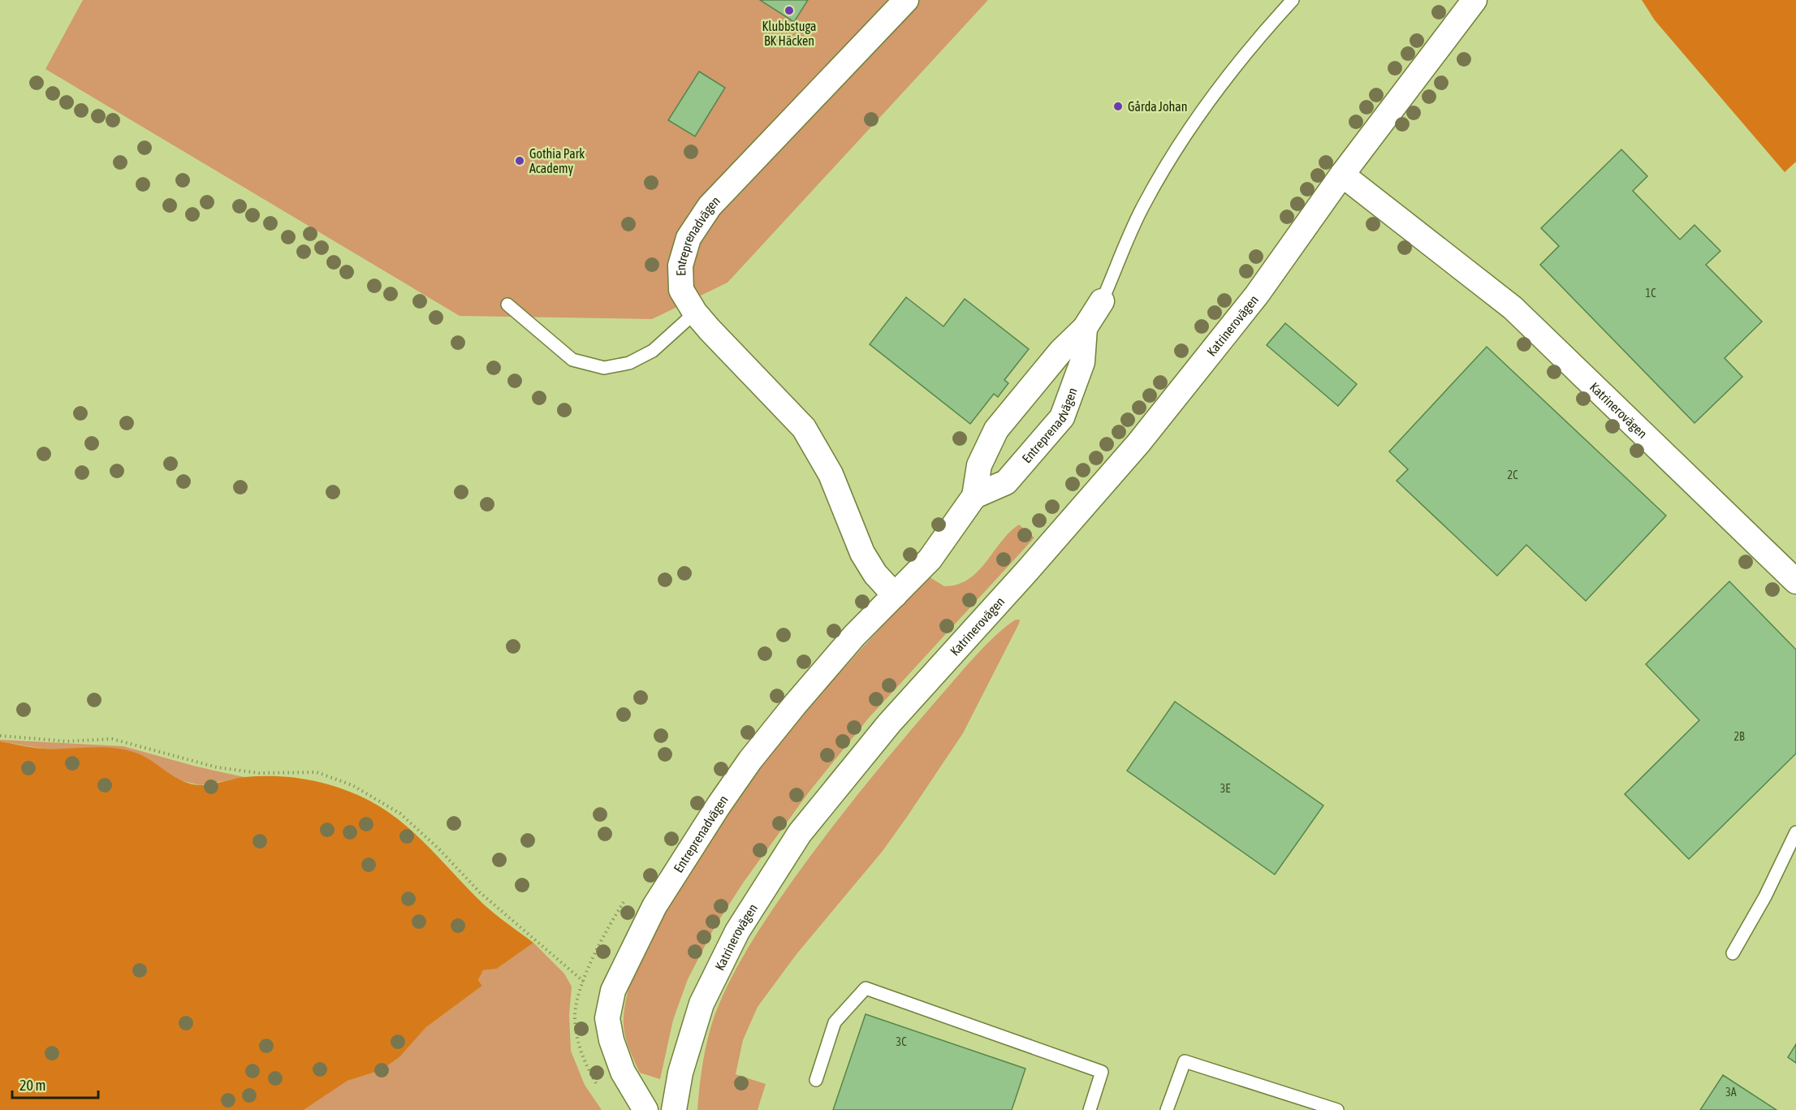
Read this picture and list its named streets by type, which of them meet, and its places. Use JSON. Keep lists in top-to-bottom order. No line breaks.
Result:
{"streets":{"street":["Entreprenadvägen","Katrinerovägen"]},"places":["Klubbstuga BK Häcken","Gårda Johan","Gothia Park Academy"],"house_numbers":["1C","2C","2B","3E","3C","3A"],"scale_bar":"20 m"}
